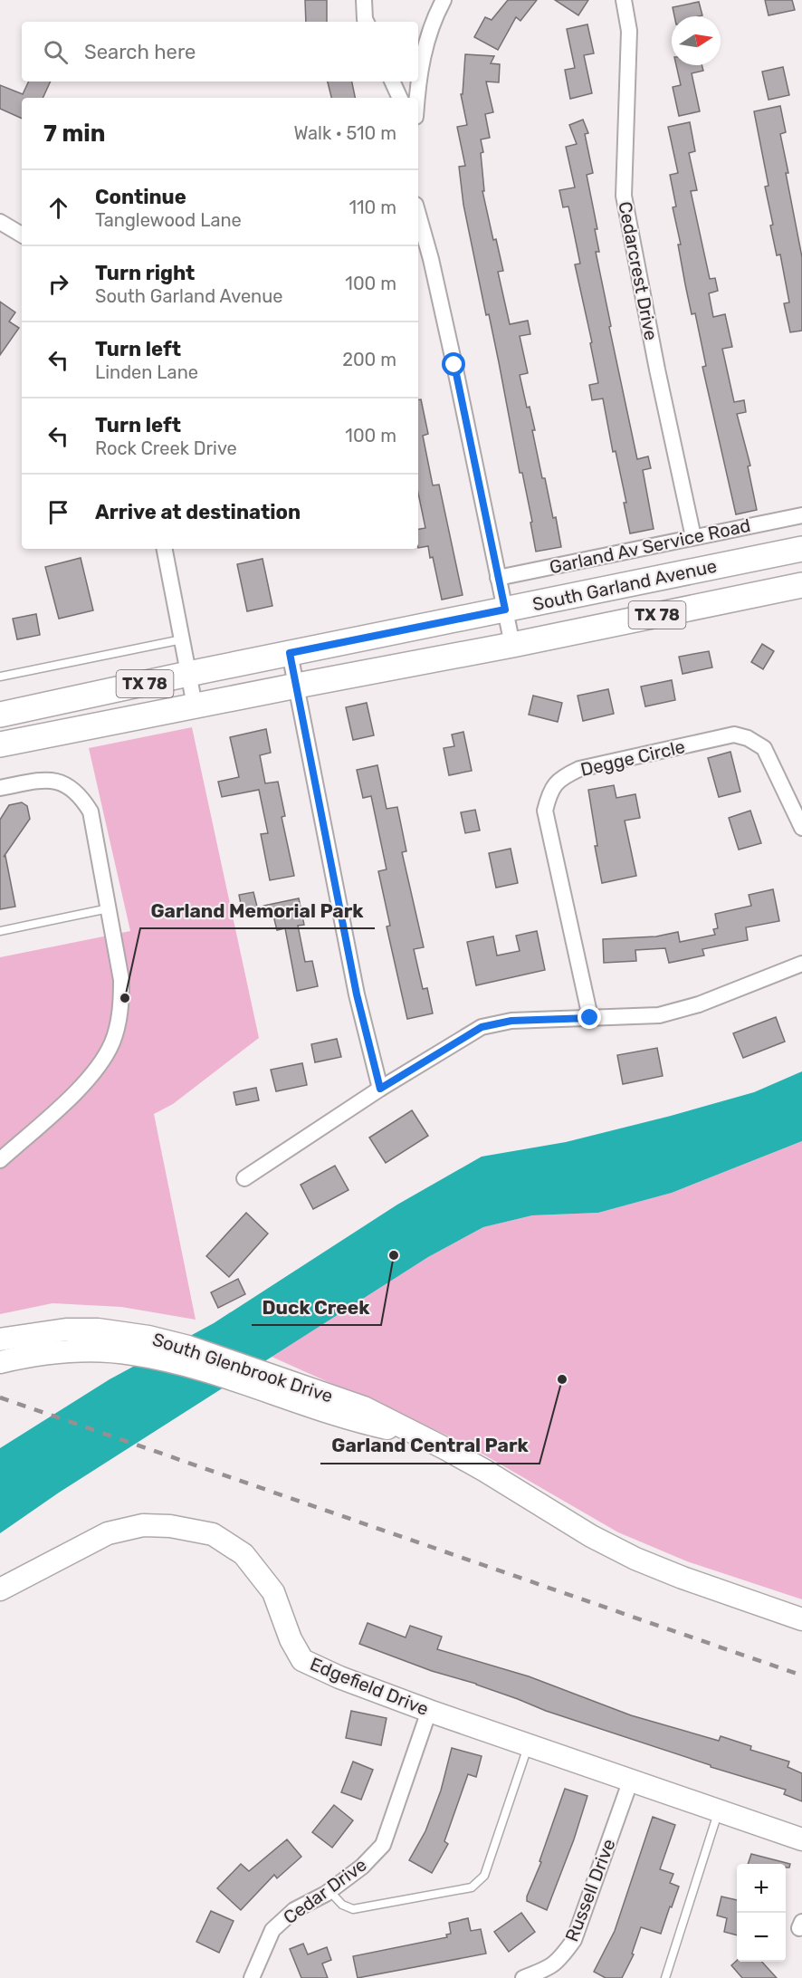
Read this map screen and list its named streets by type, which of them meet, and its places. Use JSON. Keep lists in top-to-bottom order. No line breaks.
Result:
{"streets":{"main road":["South Garland Avenue","TX 78"],"street":["Cedarcrest Drive","Garland Av Service Road","Degge Circle","South Glenbrook Drive","Edgefield Drive","Russell Drive","Cedar Drive"]},"crossings":[["Cedarcrest Drive","Garland Av Service Road"],["Edgefield Drive","Russell Drive"],["Edgefield Drive","Cedar Drive"]],"places":["Garland Memorial Park","Duck Creek","Garland Central Park"],"north":"right","page":{"search":"Search here","heading":["7 min","Walk · 510 m"],"list":[["Continue","Tanglewood Lane","110 m"],["Turn right","South Garland Avenue","100 m"],["Turn left","Linden Lane","200 m"],["Turn left","Rock Creek Drive","100 m"],"Arrive at destination"],"map_buttons":["+","−"]}}
